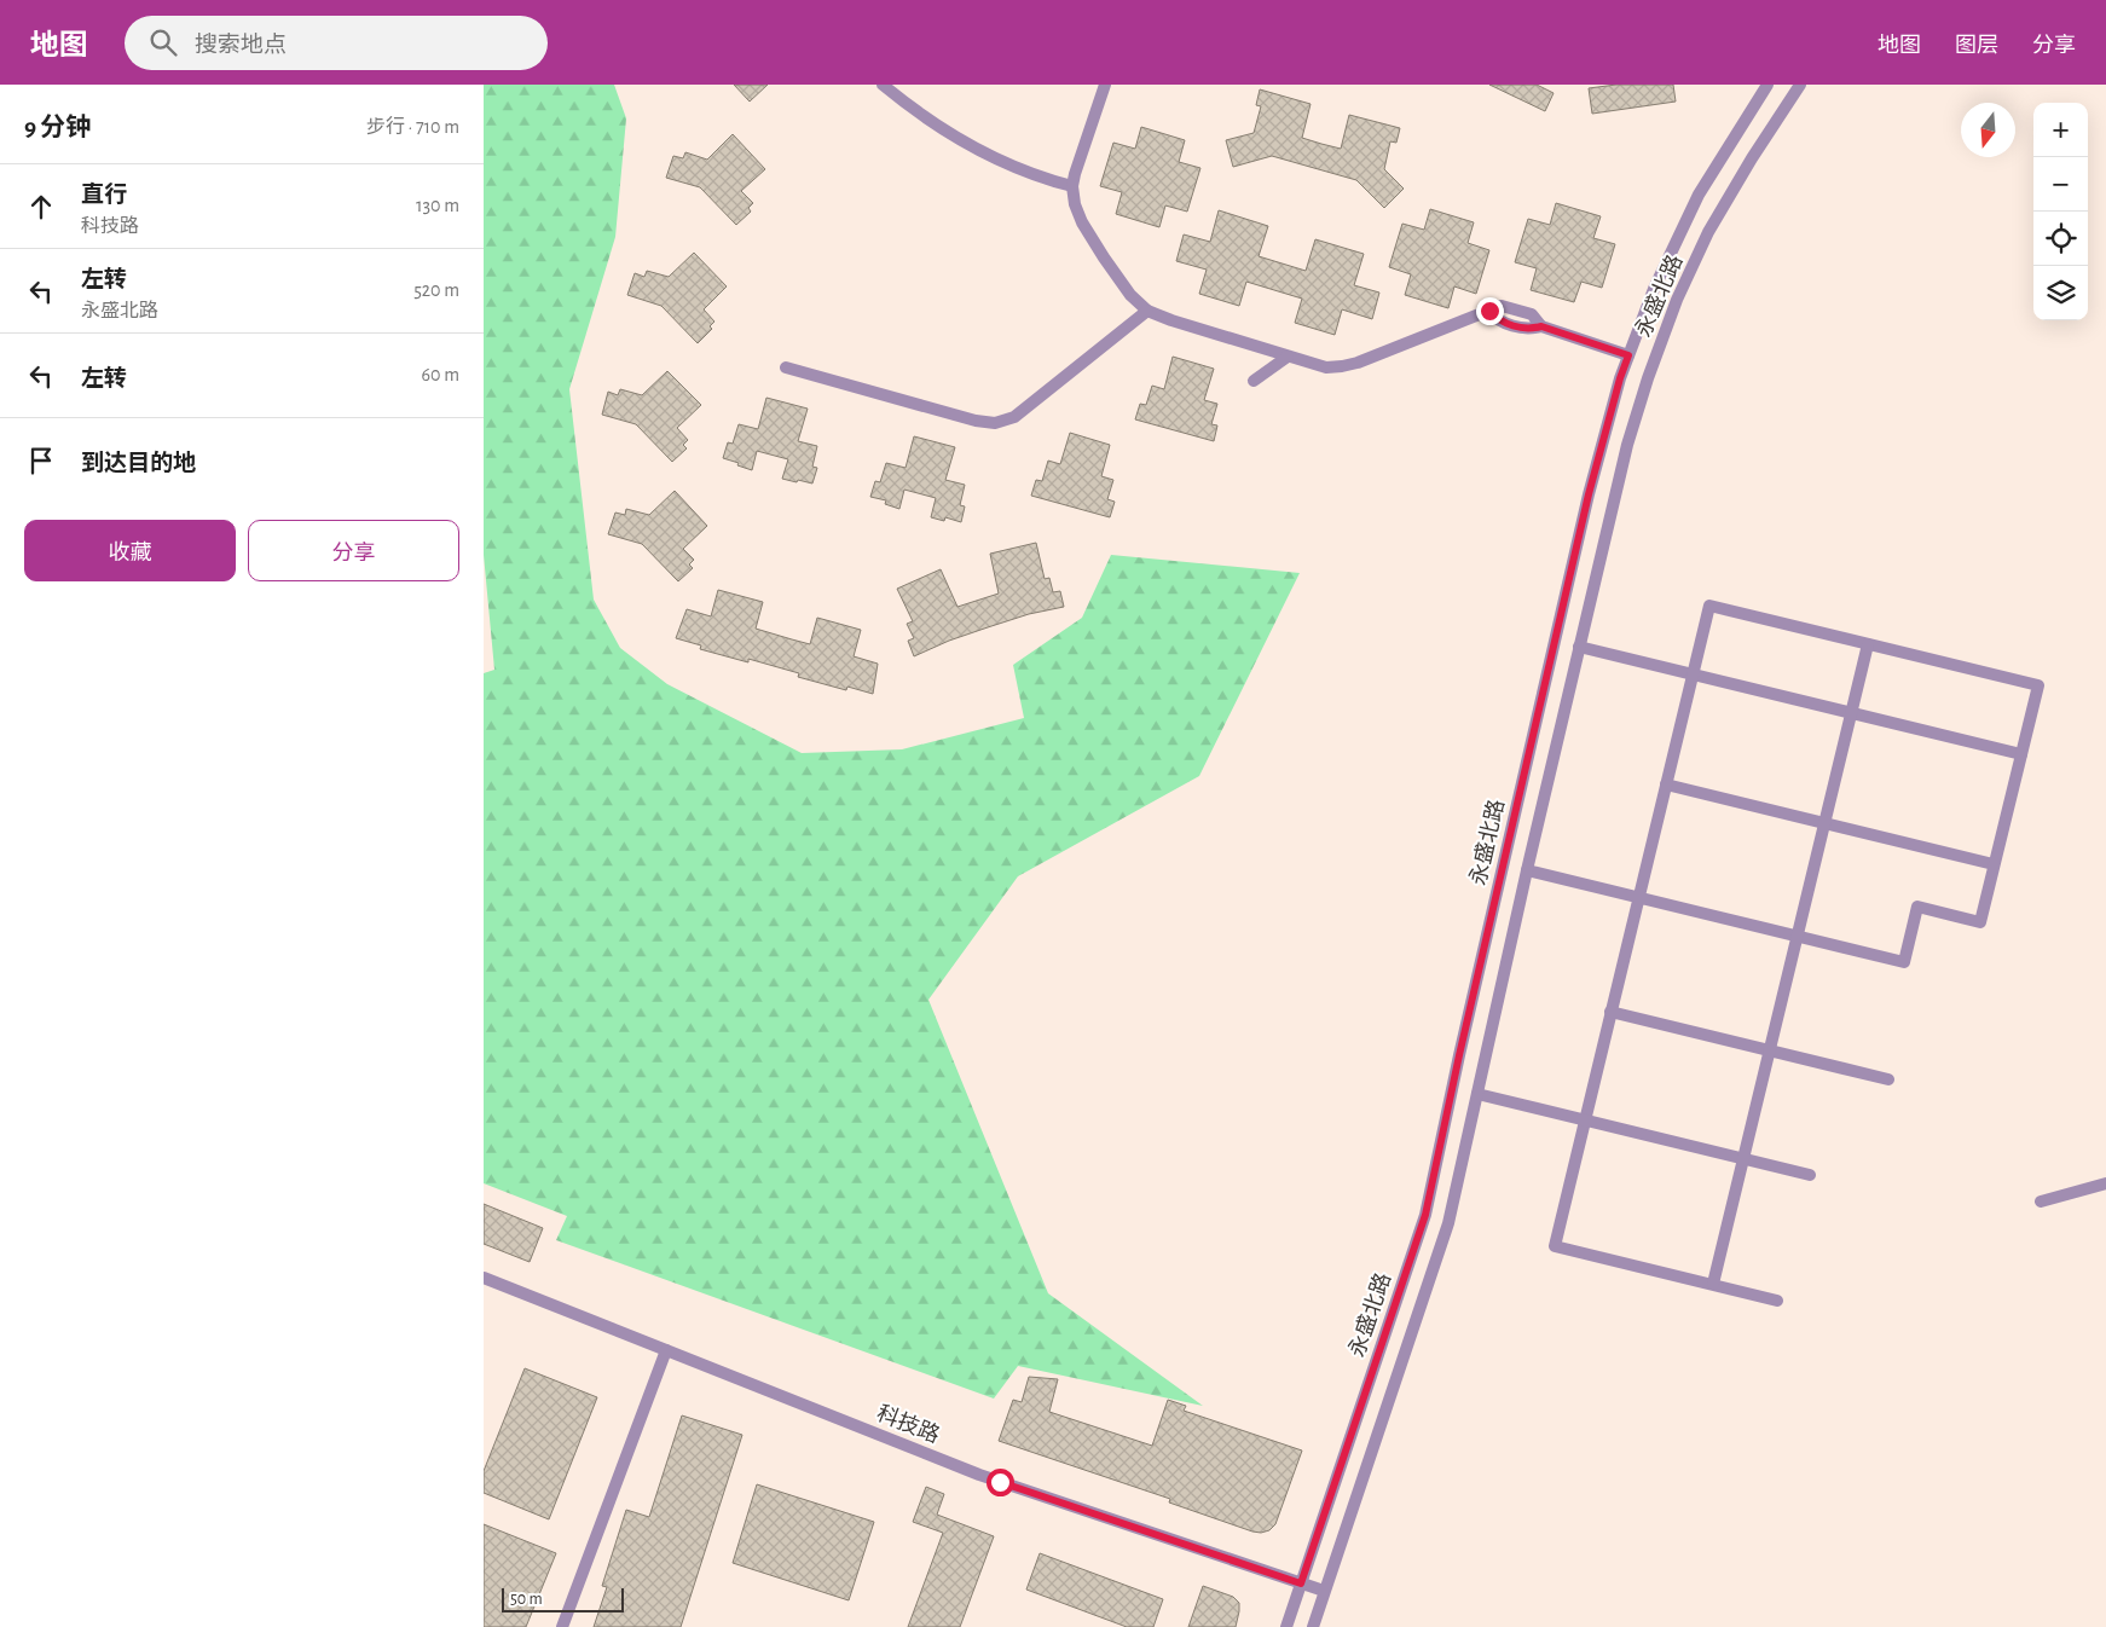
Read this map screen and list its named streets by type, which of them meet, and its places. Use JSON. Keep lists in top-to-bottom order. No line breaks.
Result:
{"streets":{"street":["永盛北路","科技路"]},"crossings":[["永盛北路","科技路"]],"scale_bar":"50 m","north":"bottom","page":{"header":"地图","search":"搜索地点","nav":["地图","图层","分享"],"heading":["9 分钟","步行 · 710 m"],"map_buttons":["+","−"],"list":[["直行","科技路","130 m"],["左转","永盛北路","520 m"],["左转","60 m"],"到达目的地"],"buttons":["收藏","分享"],"scale":"50 m"}}
